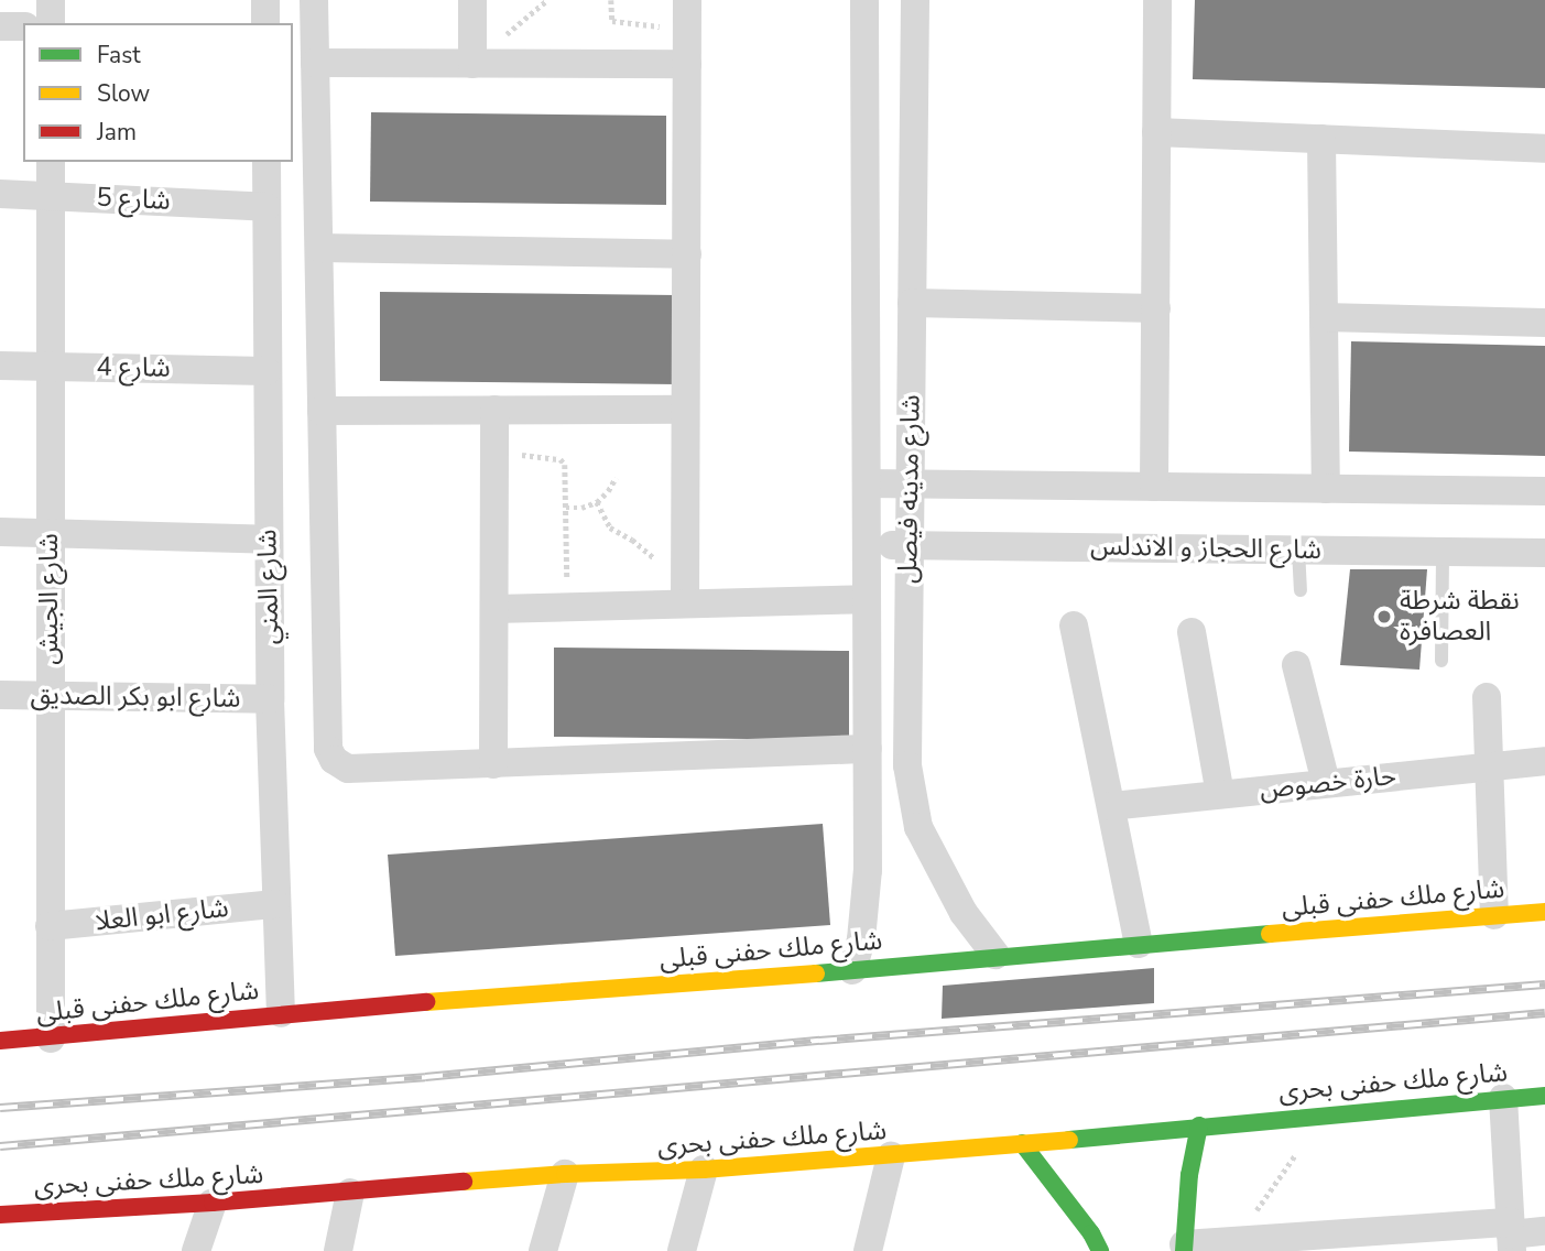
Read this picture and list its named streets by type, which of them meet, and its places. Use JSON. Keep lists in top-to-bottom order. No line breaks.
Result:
{"streets":{"street":["شارع 5","شارع 4","شارع مدينه فيصل","شارع الحجاز و الاندلس","شارع المني","شارع الجيش","شارع ابو بكر الصديق","حارة خصوص","شارع ملك حفنى قبلى","شارع ابو العلا","شارع ملك حفنى بحرى"]},"crossings":[["شارع 5","شارع المني"],["شارع 5","شارع الجيش"],["شارع 4","شارع المني"],["شارع 4","شارع الجيش"],["شارع مدينه فيصل","شارع الحجاز و الاندلس"],["شارع مدينه فيصل","شارع ملك حفنى قبلى"],["شارع المني","شارع ابو بكر الصديق"],["شارع المني","شارع ملك حفنى قبلى"],["شارع المني","شارع ابو العلا"],["شارع الجيش","شارع ابو بكر الصديق"],["شارع الجيش","شارع ملك حفنى قبلى"],["شارع الجيش","شارع ابو العلا"]],"places":["نقطة شرطة العصافرة"],"legend":["Fast","Slow","Jam"]}
